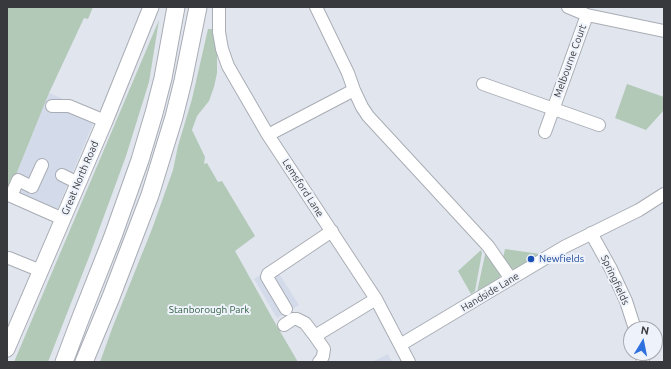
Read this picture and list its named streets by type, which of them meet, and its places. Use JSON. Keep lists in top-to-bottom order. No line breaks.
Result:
{"streets":{"main road":["Great North Road"],"street":["Melbourne Court","Lemsford Lane","Springfields","Handside Lane"]},"crossings":[["Lemsford Lane","Handside Lane"],["Springfields","Handside Lane"]],"parks":["Stanborough Park"],"places":["Newfields"],"north":"top"}
